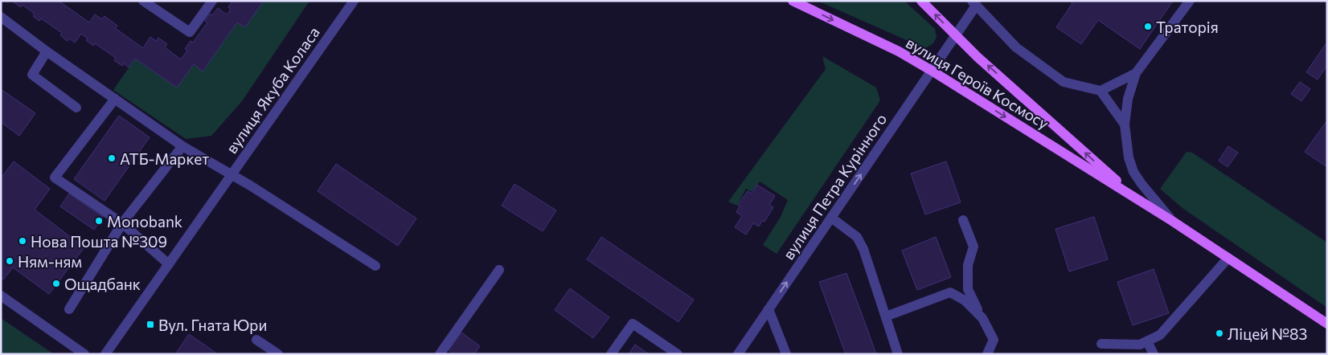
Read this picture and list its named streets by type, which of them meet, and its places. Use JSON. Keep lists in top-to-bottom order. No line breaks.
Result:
{"streets":{"main road":["вулиця Героїв Космосу"],"street":["вулиця Якуба Коласа","вулиця Петра Курінного"]},"crossings":[["вулиця Героїв Космосу","вулиця Петра Курінного"]],"one_way":["вулиця Петра Курінного"],"places":{"other":["Траторія","АТБ-Маркет","Monobank","Нова Пошта №309","Ням-ням","Ощадбанк","Ліцей №83"],"transit":["Вул. Гната Юри"]}}
